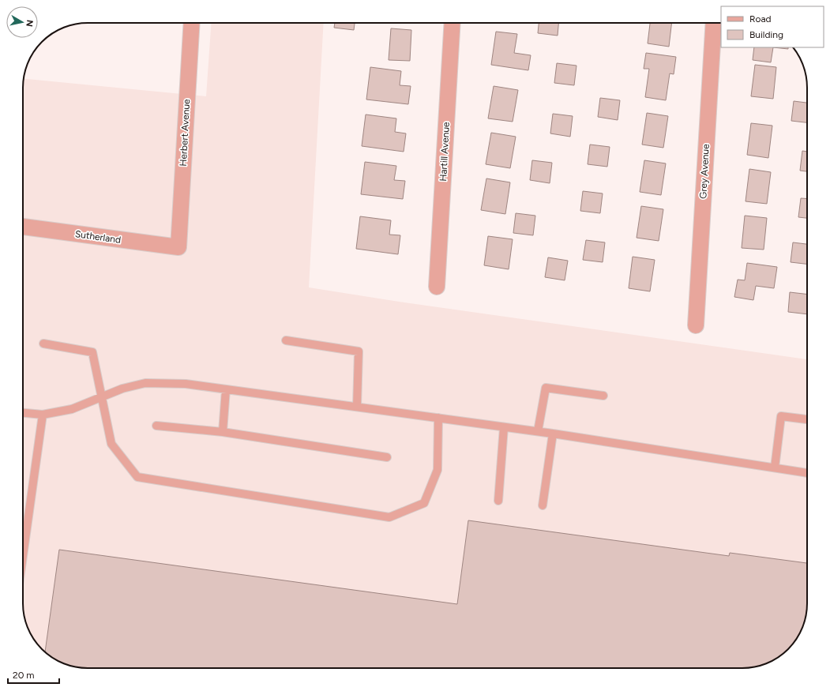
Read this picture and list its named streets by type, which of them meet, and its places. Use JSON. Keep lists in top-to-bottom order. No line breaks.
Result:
{"streets":{"street":["Herbert Avenue","Hartill Avenue","Grey Avenue","Sutherland"]},"crossings":[["Herbert Avenue","Sutherland"]],"legend":["Road","Building"],"scale_bar":"20 m","north":"right"}
